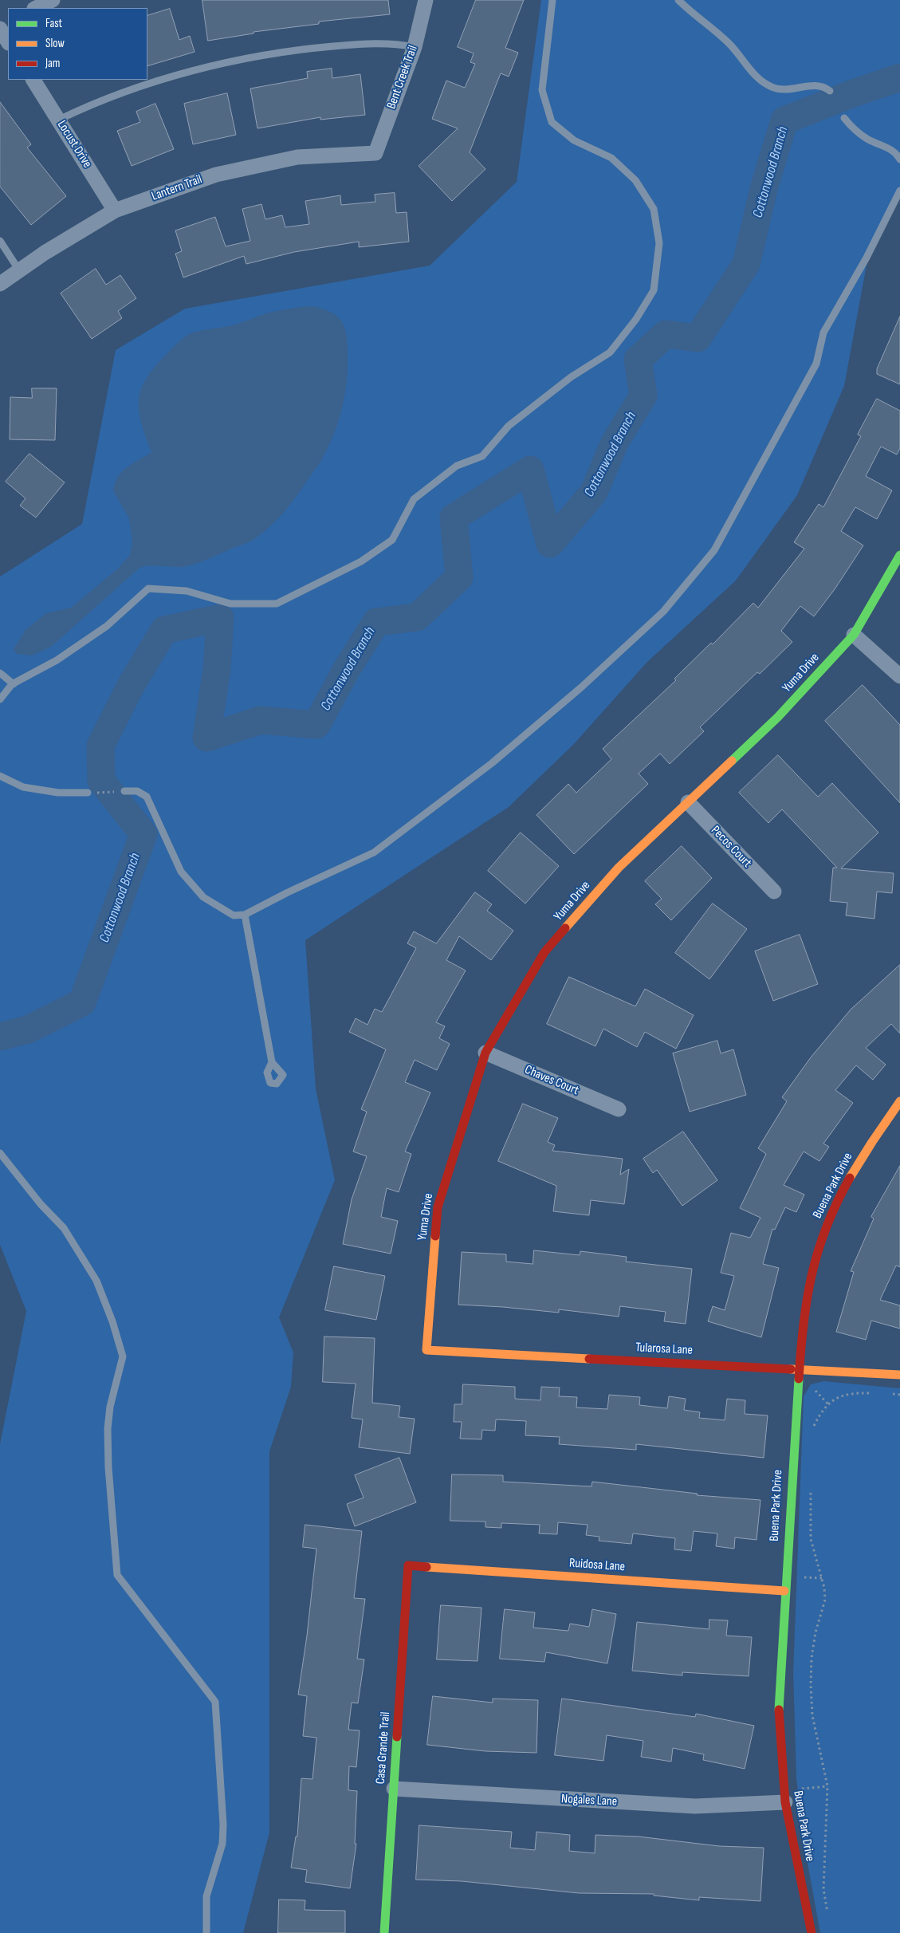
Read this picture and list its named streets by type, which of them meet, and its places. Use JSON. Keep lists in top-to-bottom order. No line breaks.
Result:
{"streets":{"street":["Bent Creek Trail","Locust Drive","Lantern Trail","Yuma Drive","Pecos Court","Chaves Court","Buena Park Drive","Tularosa Lane","Ruidosa Lane","Casa Grande Trail","Nogales Lane"]},"crossings":[["Bent Creek Trail","Lantern Trail"],["Locust Drive","Lantern Trail"],["Yuma Drive","Pecos Court"],["Yuma Drive","Chaves Court"],["Yuma Drive","Tularosa Lane"],["Buena Park Drive","Tularosa Lane"],["Buena Park Drive","Ruidosa Lane"],["Buena Park Drive","Nogales Lane"],["Ruidosa Lane","Casa Grande Trail"],["Casa Grande Trail","Nogales Lane"]],"water":["Cottonwood Branch"],"legend":["Fast","Slow","Jam"]}
